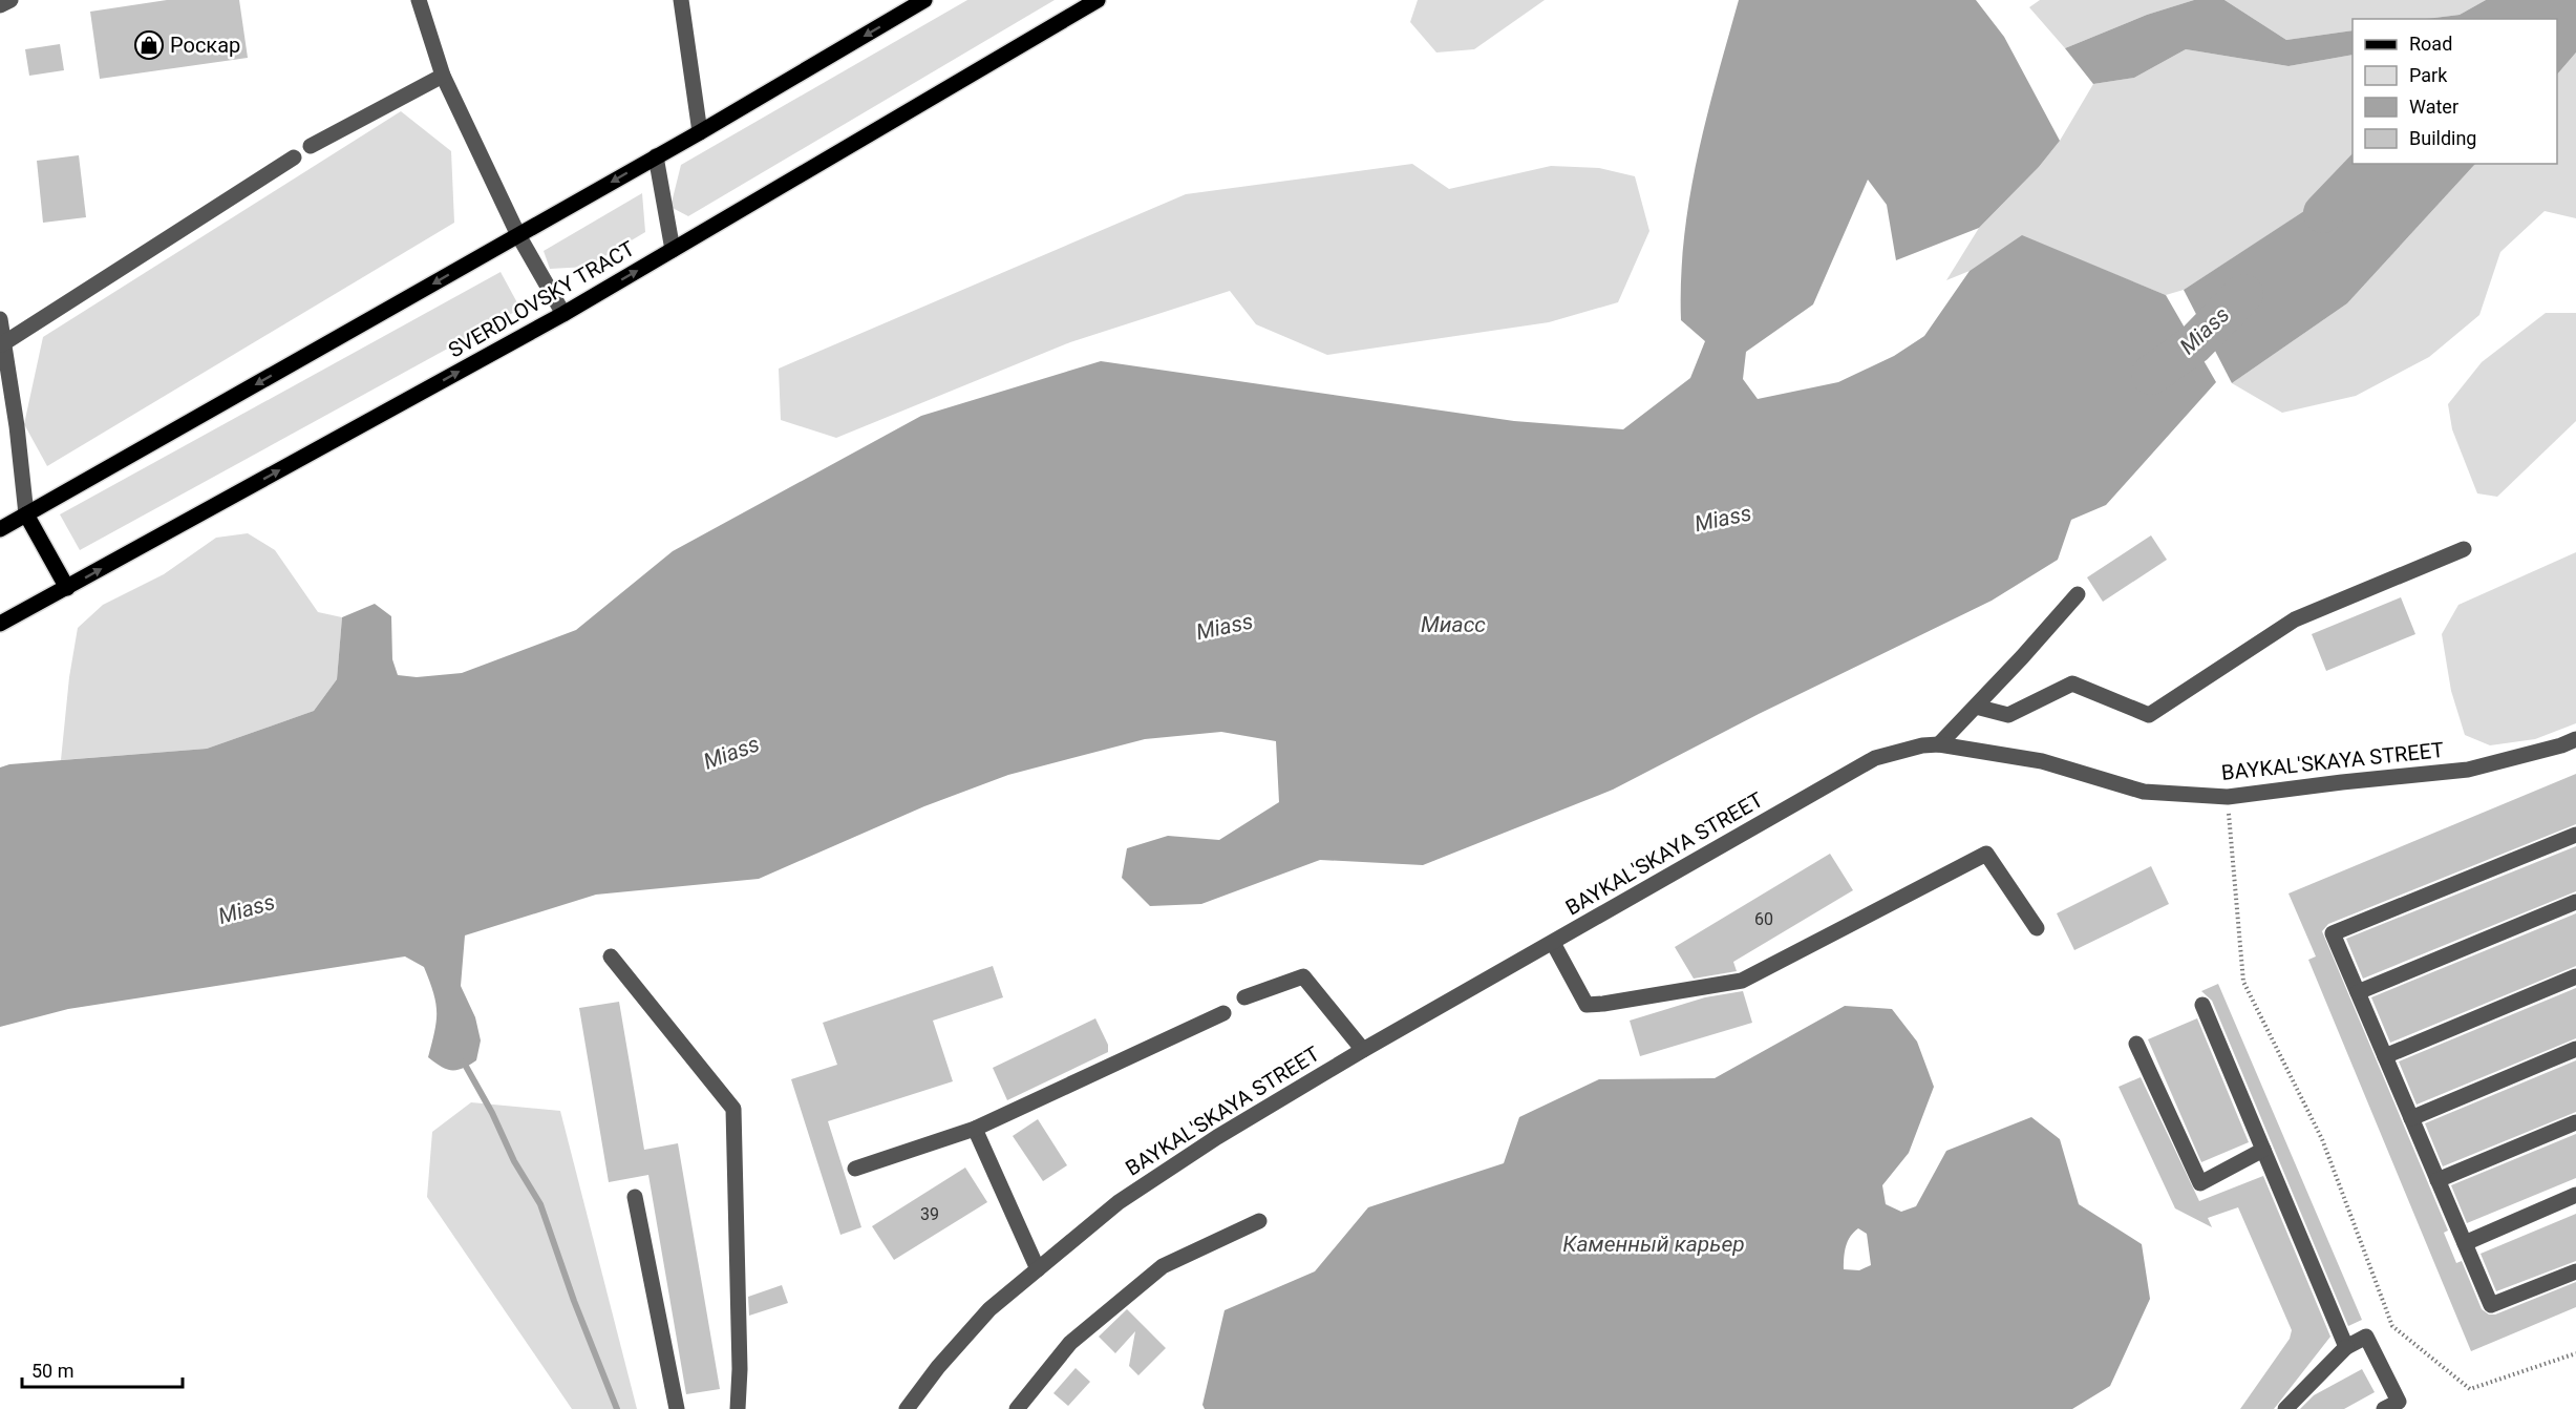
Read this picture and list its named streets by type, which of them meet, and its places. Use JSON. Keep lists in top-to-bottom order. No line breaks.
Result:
{"streets":{"main road":["SVERDLOVSKY TRACT"],"street":["BAYKAL'SKAYA STREET"]},"water":["Miass","Миасс","Каменный карьер"],"places":{"shop":["Роскар"]},"house_numbers":["60","39"],"legend":["Road","Park","Water","Building"],"scale_bar":"50 m"}
